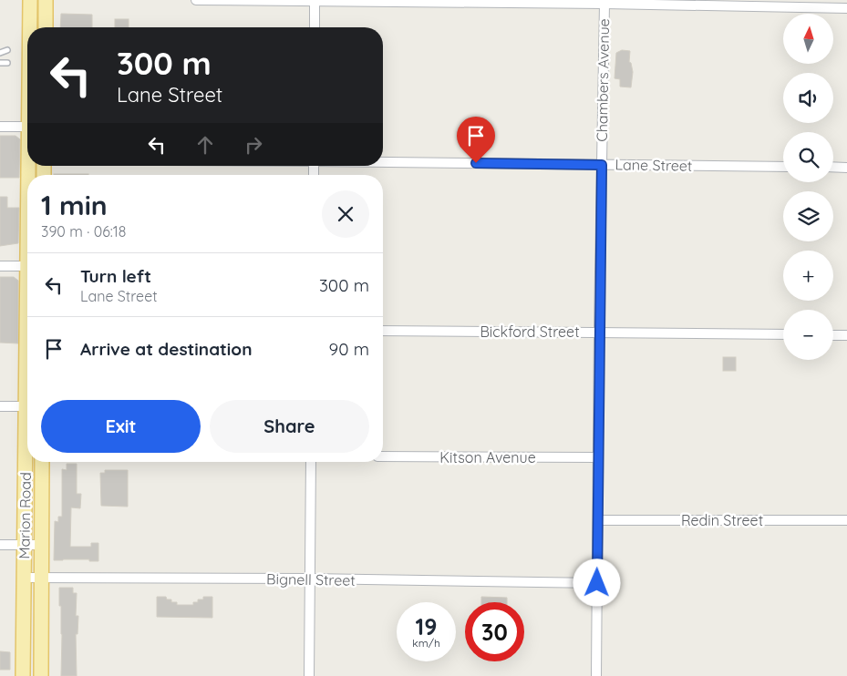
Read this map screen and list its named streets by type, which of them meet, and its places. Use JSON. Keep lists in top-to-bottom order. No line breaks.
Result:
{"streets":{"main road":["Marion Road"],"street":["Chambers Avenue","Lane Street","Bickford Street","Kitson Avenue","Redin Street","Bignell Street"]},"crossings":[["Chambers Avenue","Lane Street"],["Chambers Avenue","Bickford Street"],["Chambers Avenue","Kitson Avenue"],["Chambers Avenue","Redin Street"],["Chambers Avenue","Bignell Street"],["Marion Road","Bignell Street"]],"north":"top","page":{"map_buttons":["+","−"],"turn":["300 m","Lane Street"],"heading":["1 min","390 m · 06:18"],"list":[{"name":"Turn left","note":"Lane Street","value":"300 m"},{"name":"Arrive at destination","value":"90 m"}],"buttons":["Exit","Share"],"speed":"19 km/h","limit":"30"}}
